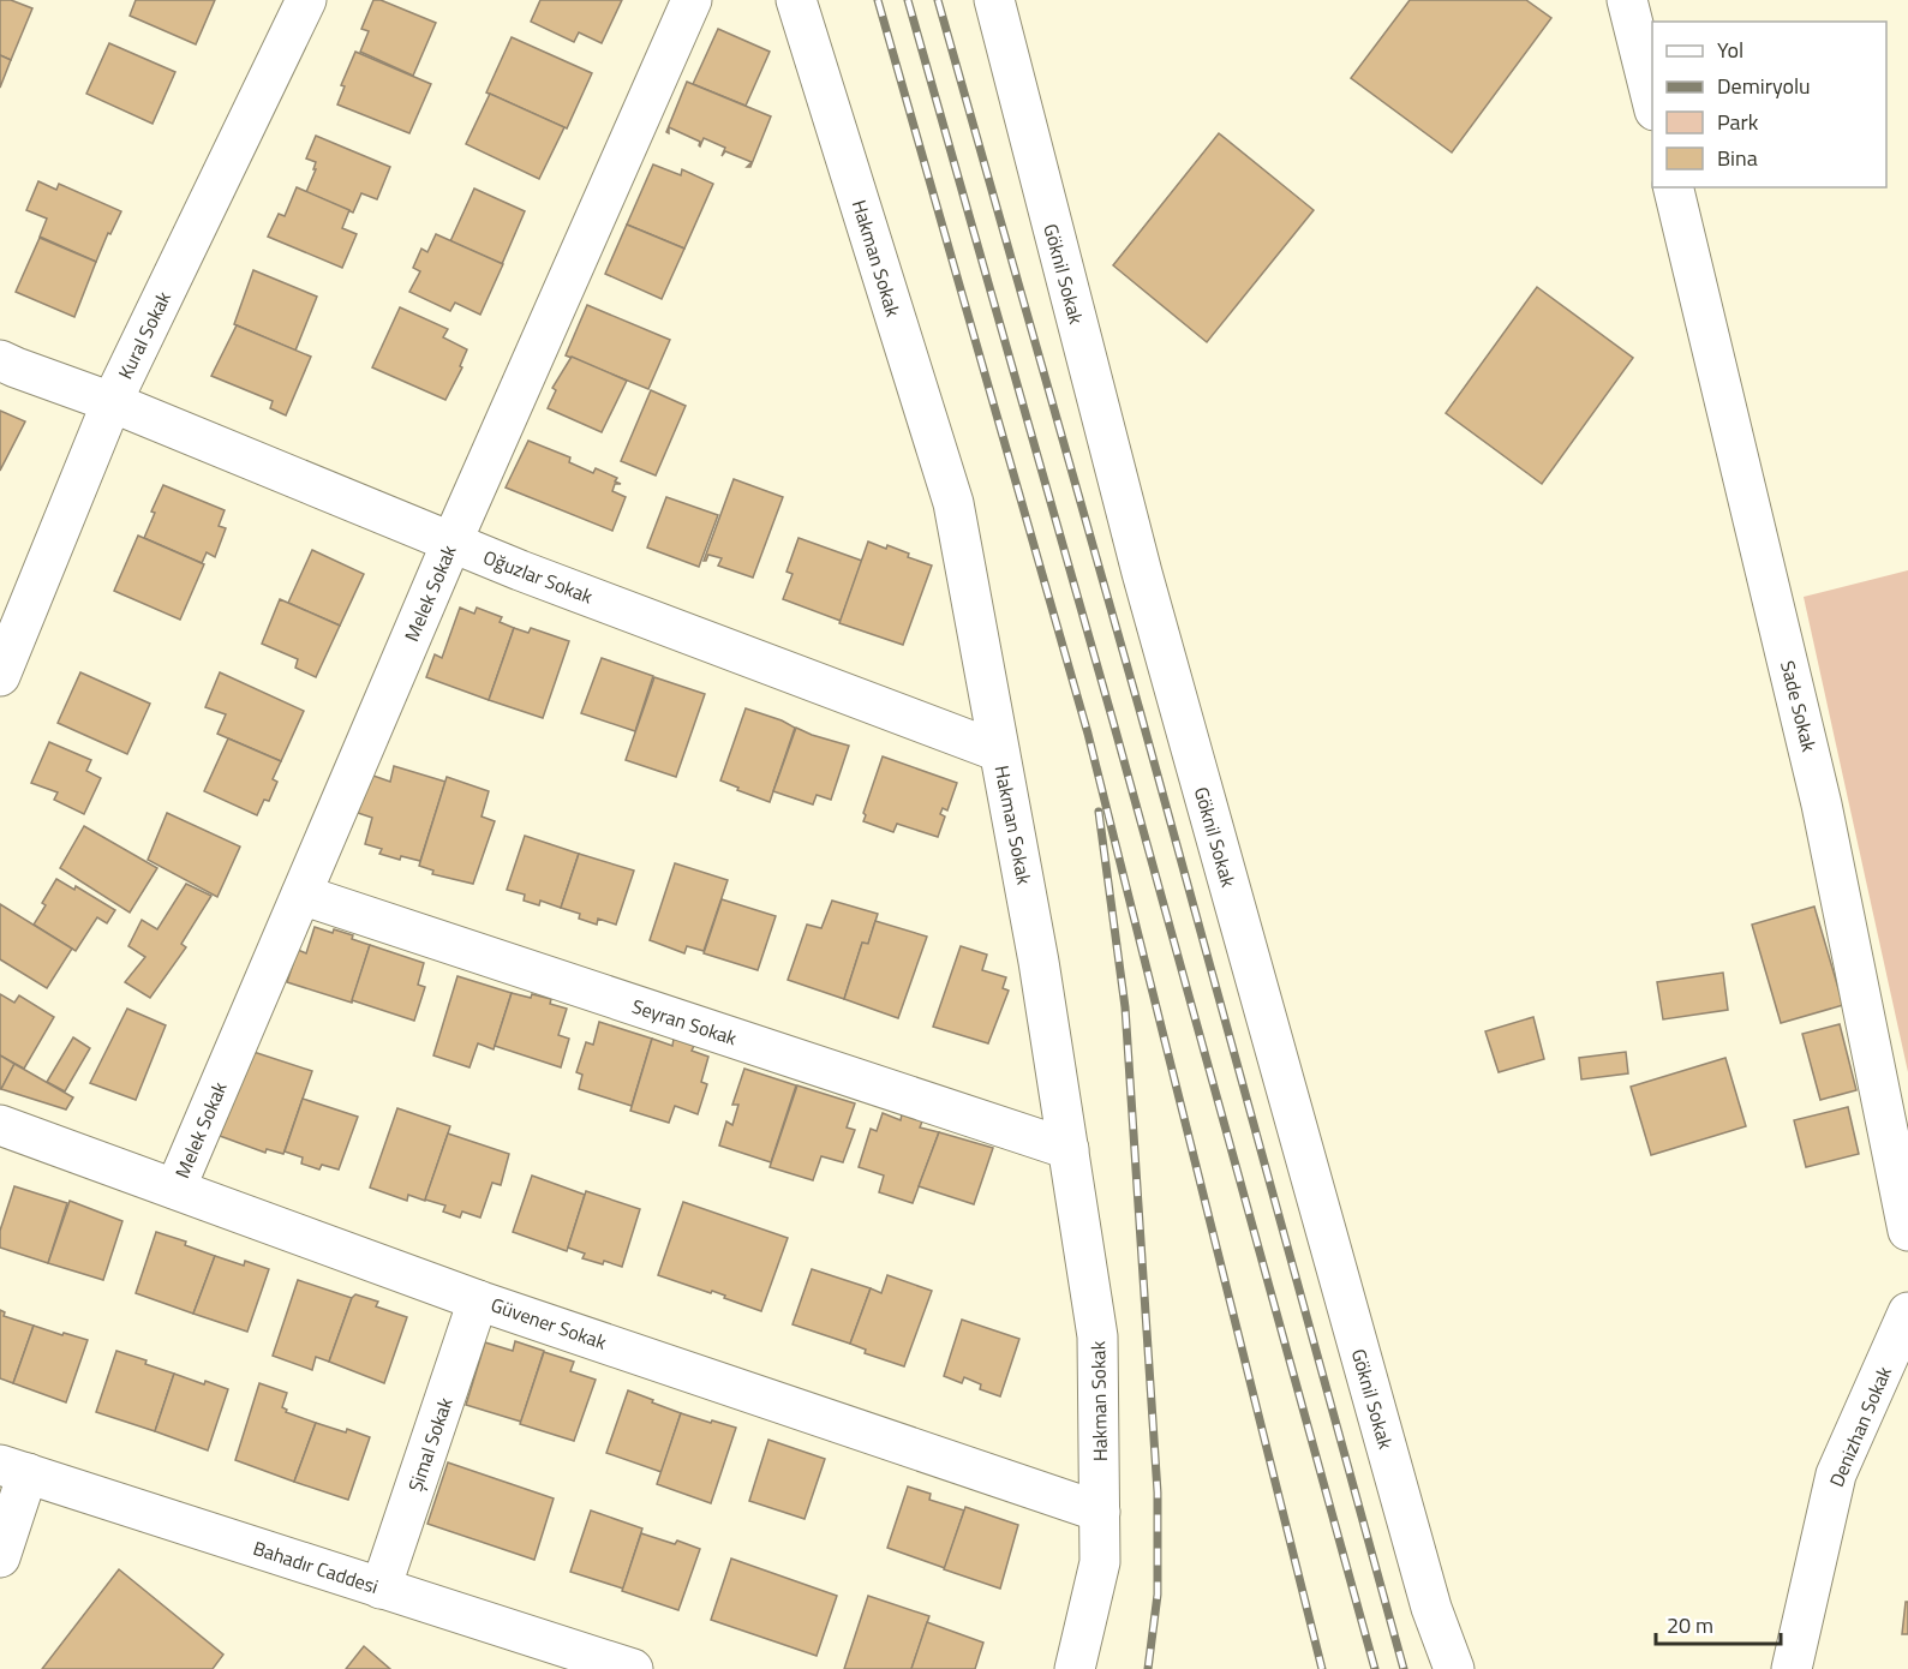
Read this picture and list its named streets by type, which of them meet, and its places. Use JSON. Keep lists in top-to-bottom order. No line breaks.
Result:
{"streets":{"street":["Hakman Sokak","Göknil Sokak","Kural Sokak","Oğuzlar Sokak","Melek Sokak","Sade Sokak","Seyran Sokak","Güvener Sokak","Denizhan Sokak","Şimal Sokak","Bahadır Caddesi"]},"crossings":[["Hakman Sokak","Oğuzlar Sokak"],["Hakman Sokak","Seyran Sokak"],["Hakman Sokak","Güvener Sokak"],["Kural Sokak","Oğuzlar Sokak"],["Oğuzlar Sokak","Melek Sokak"],["Melek Sokak","Seyran Sokak"],["Melek Sokak","Güvener Sokak"],["Güvener Sokak","Şimal Sokak"],["Şimal Sokak","Bahadır Caddesi"]],"legend":["Yol","Demiryolu","Park","Bina"],"scale_bar":"20 m"}
